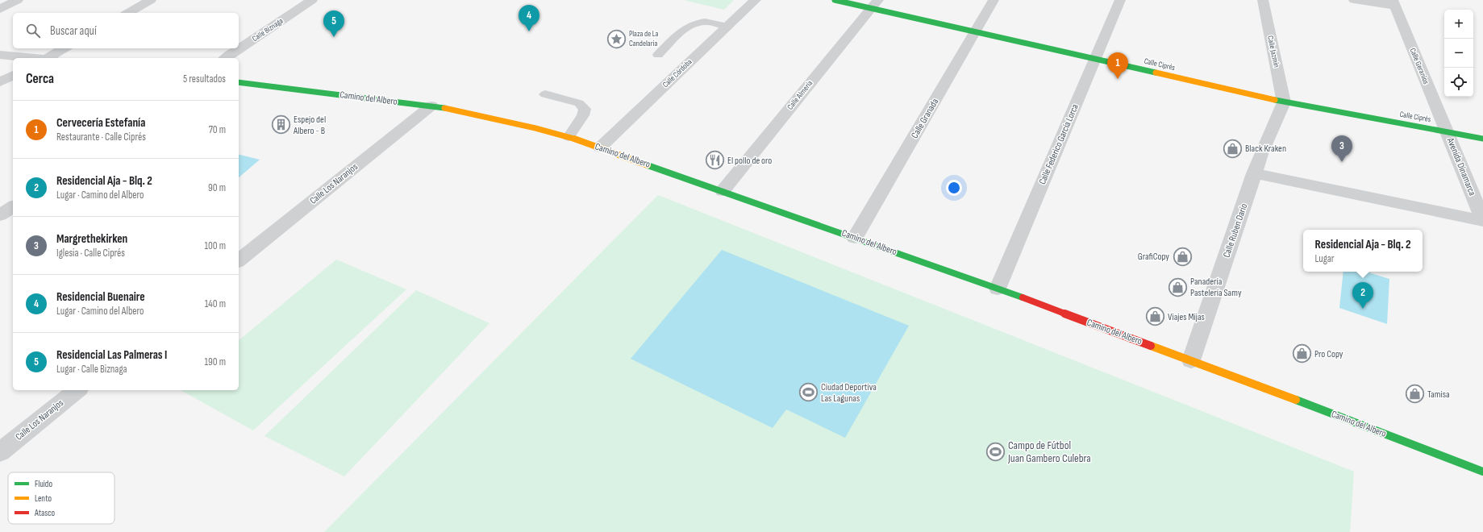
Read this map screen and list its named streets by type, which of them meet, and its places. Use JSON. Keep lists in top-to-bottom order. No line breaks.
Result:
{"streets":{"street":["Calle Biznaga","Calle Jazmín","Calle Ciprés","Calle Geranios","Calle Córdoba","Calle Almería","Camino del Albero","Calle Granada","Calle Federico García Lorca","Avenida Dinamarca","Calle Los Naranjos","Calle Ruben Darío"]},"crossings":[["Calle Jazmín","Calle Ciprés"],["Calle Jazmín","Calle Ruben Darío"],["Calle Ciprés","Calle Geranios"],["Calle Ciprés","Calle Almería"],["Calle Ciprés","Calle Granada"],["Calle Ciprés","Calle Federico García Lorca"],["Calle Ciprés","Avenida Dinamarca"],["Calle Ciprés","Calle Ruben Darío"],["Calle Geranios","Avenida Dinamarca"],["Calle Córdoba","Camino del Albero"],["Calle Almería","Camino del Albero"],["Camino del Albero","Calle Granada"],["Camino del Albero","Calle Federico García Lorca"],["Camino del Albero","Calle Los Naranjos"],["Camino del Albero","Calle Ruben Darío"]],"places":{"place":["Plaza de La Candelaria"],"building":["Espejo del Albero - B"],"shop":["Black Kraken","GrafiCopy","Panadería Pastelería Samy","Viajes Mijas","Pro Copy","Tamisa"],"restaurant":["El pollo de oro"],"sports":["Ciudad Deportiva Las Lagunas","Campo de Fútbol Juan Gambero Culebra"]},"legend":["Fluido","Lento","Atasco"],"page":{"pins":["4","5","1","3","2"],"map_buttons":["+","−"],"search":"Buscar aquí","heading":["Cerca","5 resultados"],"list":[{"mark":"1","name":"Cervecería Estefanía","note":"Restaurante · Calle Ciprés","value":"70 m"},{"mark":"2","name":"Residencial Aja - Blq. 2","note":"Lugar · Camino del Albero","value":"90 m"},{"mark":"3","name":"Margrethekirken","note":"Iglesia · Calle Ciprés","value":"100 m"},{"mark":"4","name":"Residencial Buenaire","note":"Lugar · Camino del Albero","value":"140 m"},{"mark":"5","name":"Residencial Las Palmeras I","note":"Lugar · Calle Biznaga","value":"190 m"}],"popup":["Residencial Aja - Blq. 2","Lugar"]}}
